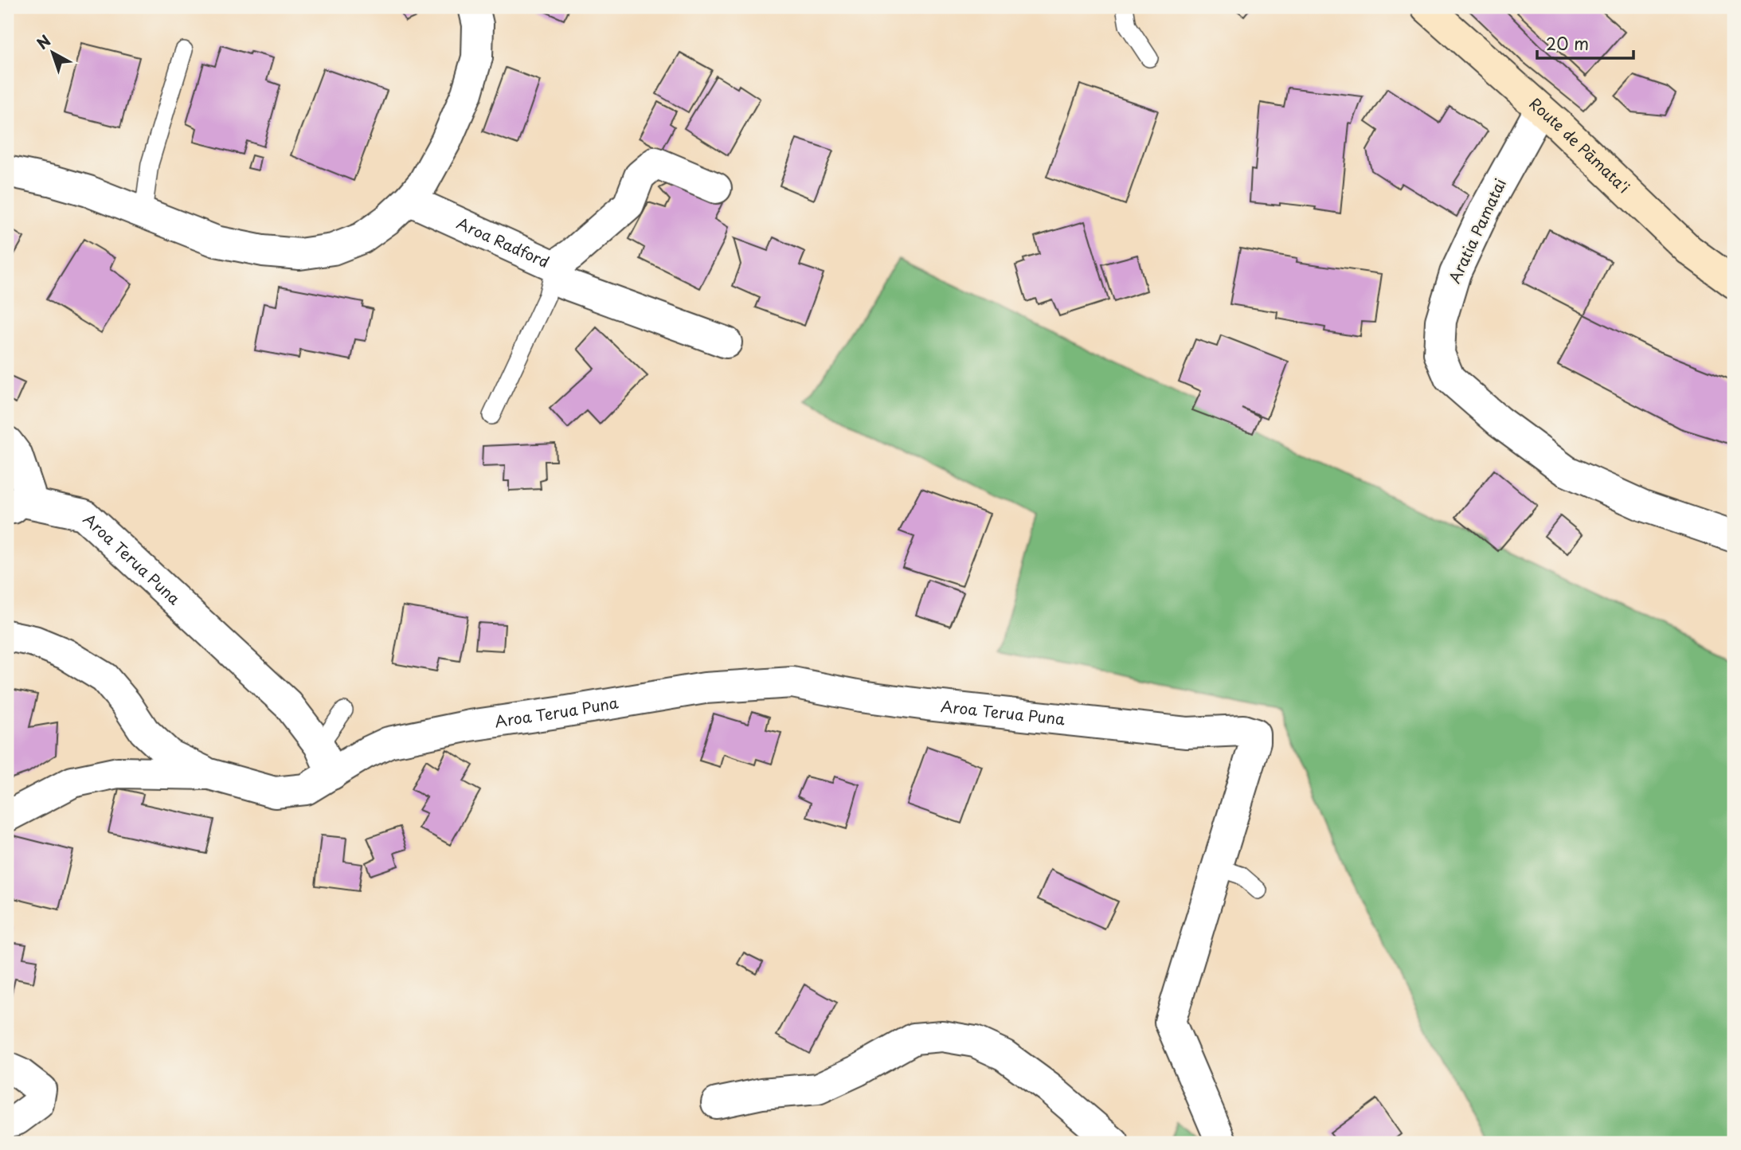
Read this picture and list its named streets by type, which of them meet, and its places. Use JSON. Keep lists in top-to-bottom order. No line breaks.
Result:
{"streets":{"main road":["Route de Pāmata'i"],"street":["Aratia Pamatai","Aroa Radford","Aroa Terua Puna"]},"crossings":[["Route de Pāmata'i","Aratia Pamatai"]],"scale_bar":"20 m","north":"top left"}
